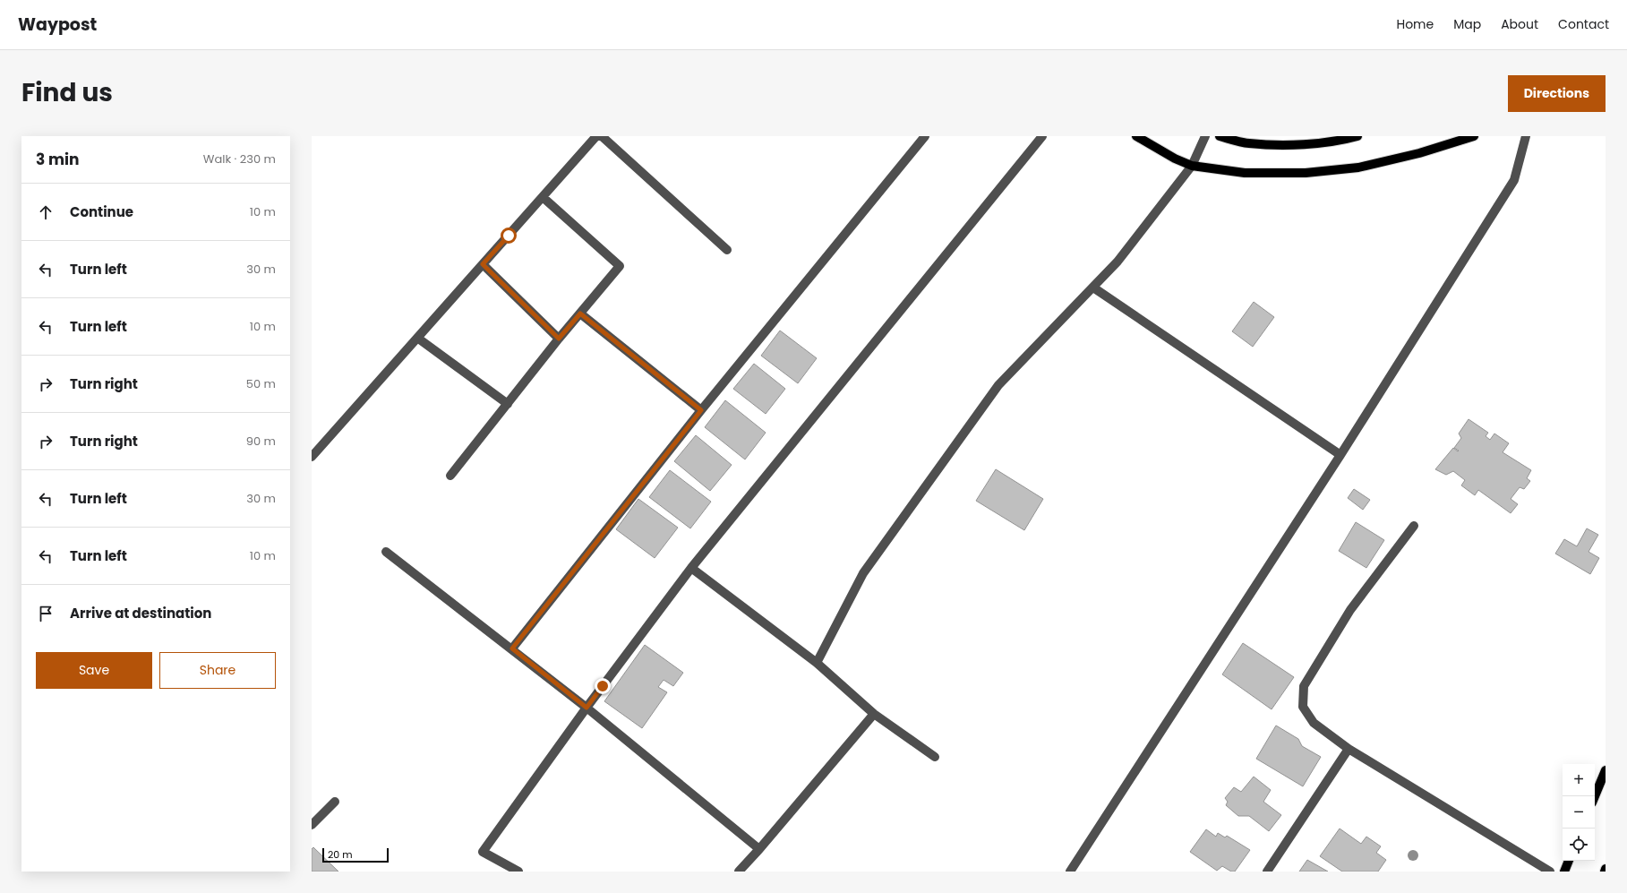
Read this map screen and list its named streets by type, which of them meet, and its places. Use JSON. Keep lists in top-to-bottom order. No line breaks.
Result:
{"scale_bar":"20 m","page":{"header":"Waypost","nav":["Home","Map","About","Contact"],"title":"Find us","buttons":["Directions",["Save","Share"]],"heading":["3 min","Walk · 230 m"],"list":[["Continue","10 m"],["Turn left","30 m"],["Turn left","10 m"],["Turn right","50 m"],["Turn right","90 m"],["Turn left","30 m"],["Turn left","10 m"],"Arrive at destination"],"map_buttons":["+","−"],"scale":"20 m"}}
